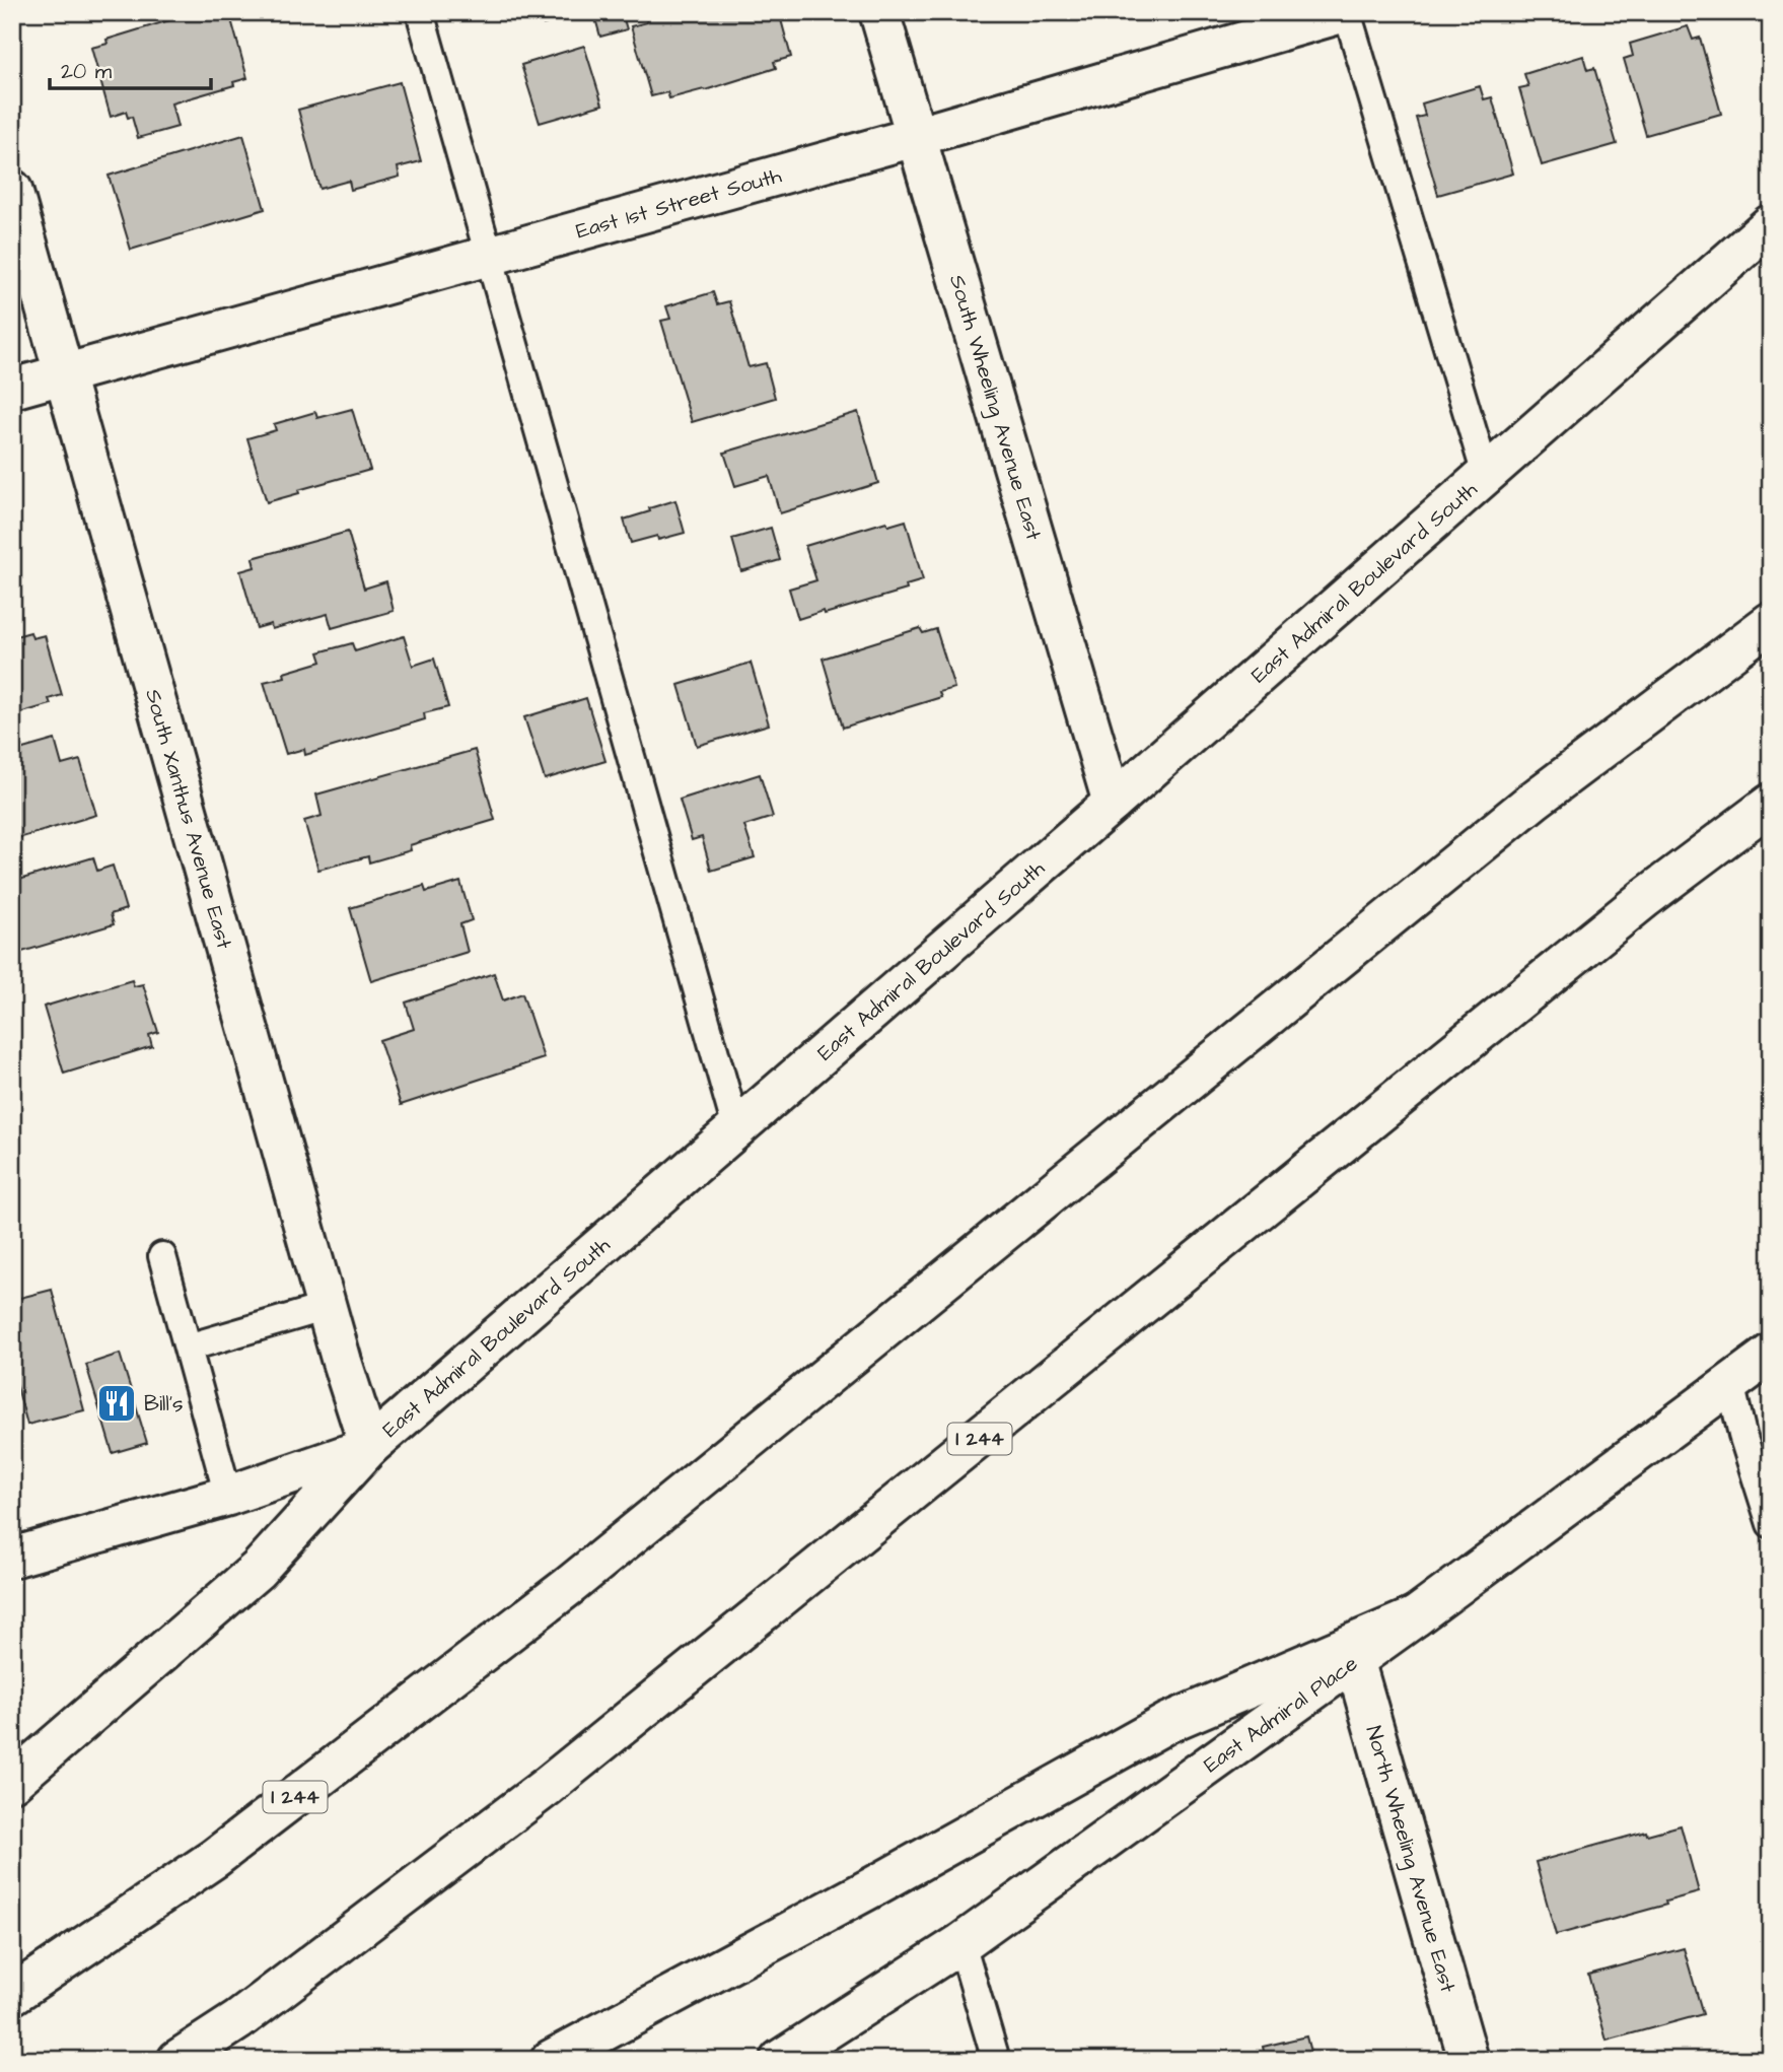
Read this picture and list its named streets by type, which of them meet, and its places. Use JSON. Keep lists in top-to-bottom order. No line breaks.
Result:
{"streets":{"main road":["East 1st Street South","South Wheeling Avenue East","East Admiral Boulevard South","South Xanthus Avenue East","I 244","East Admiral Place","North Wheeling Avenue East"]},"crossings":[["East 1st Street South","South Wheeling Avenue East"],["East 1st Street South","South Xanthus Avenue East"],["South Wheeling Avenue East","East Admiral Boulevard South"],["East Admiral Boulevard South","South Xanthus Avenue East"],["East Admiral Place","North Wheeling Avenue East"]],"places":{"restaurant":["Bill's"]},"scale_bar":"20 m"}
